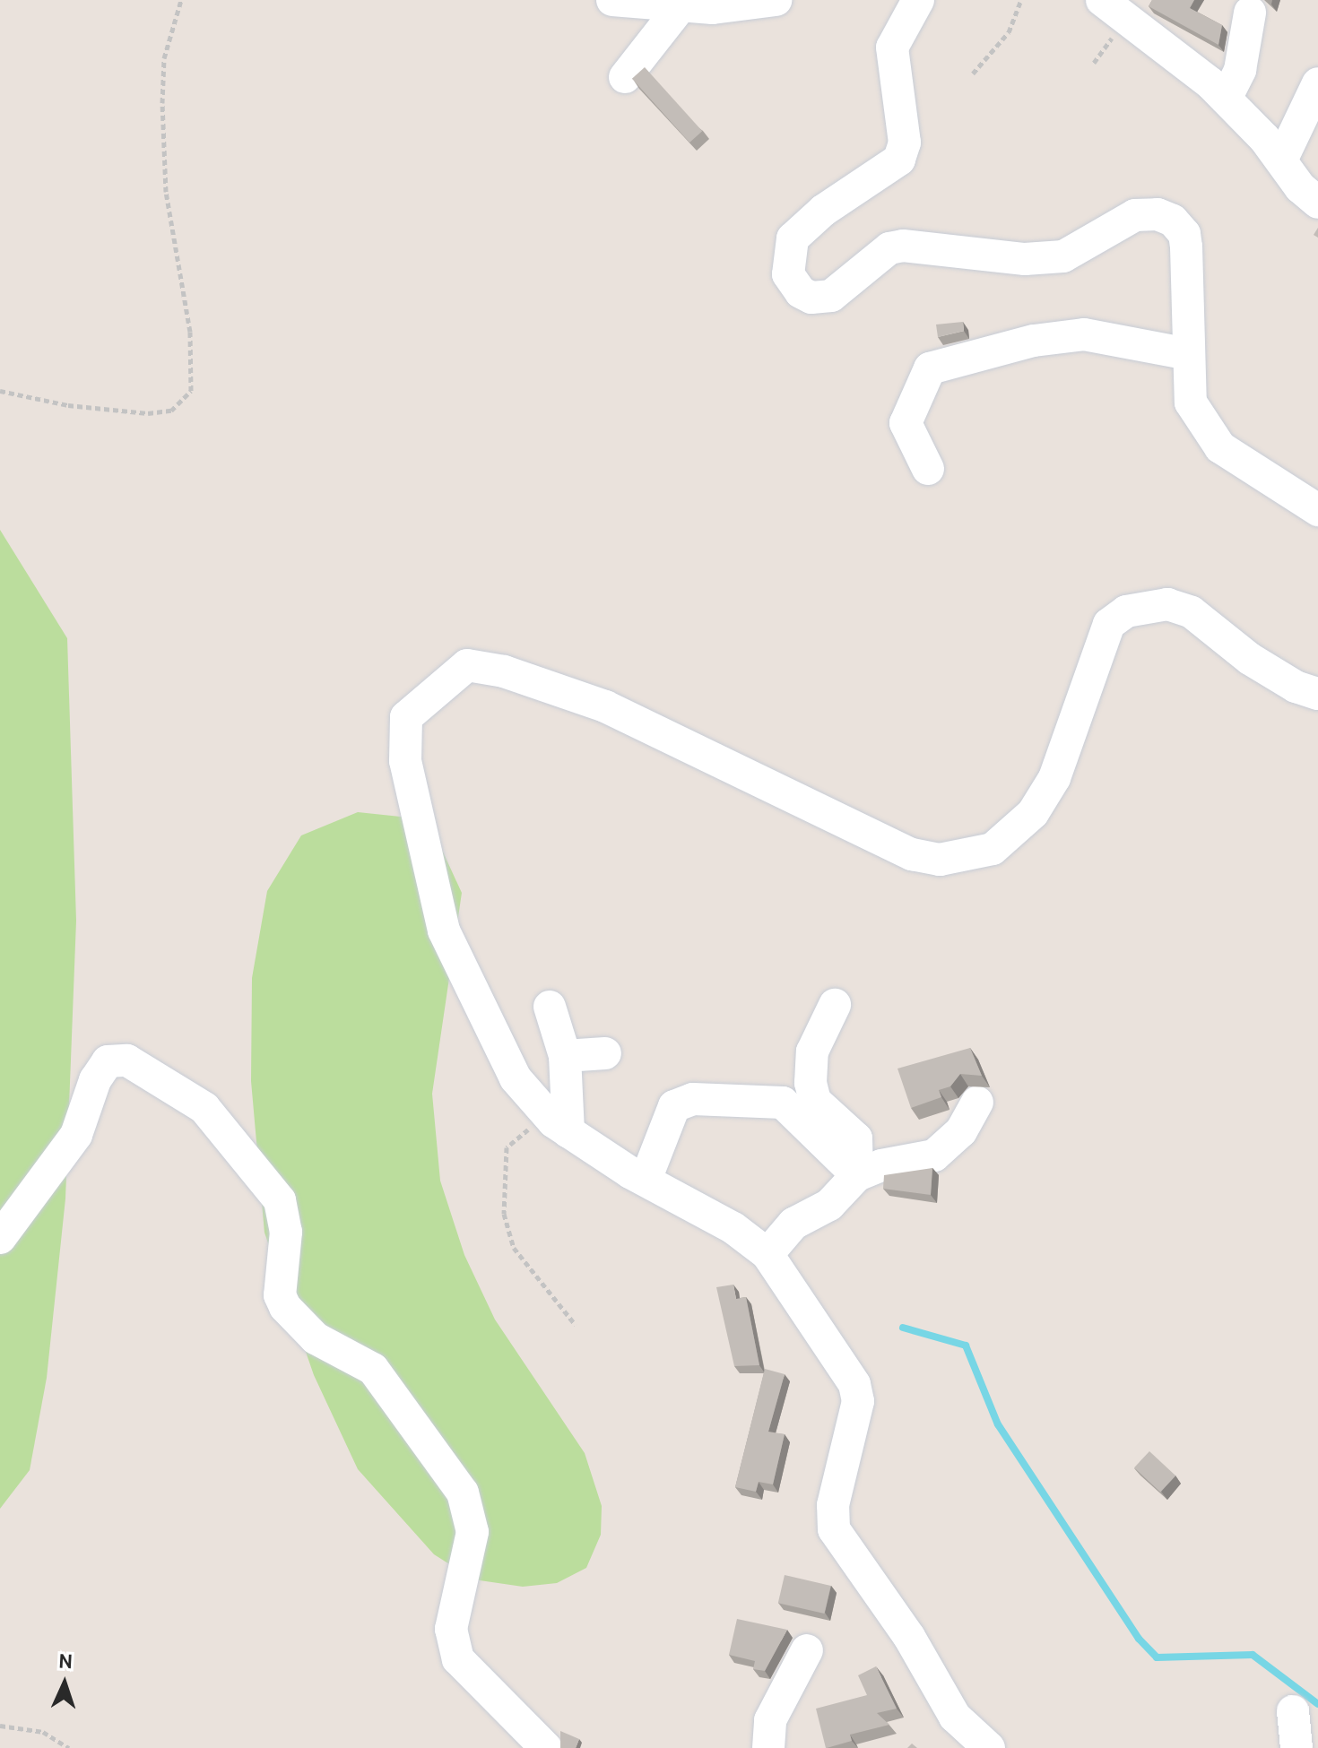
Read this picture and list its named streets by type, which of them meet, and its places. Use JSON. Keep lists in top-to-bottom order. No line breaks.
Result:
{"north":"top"}
